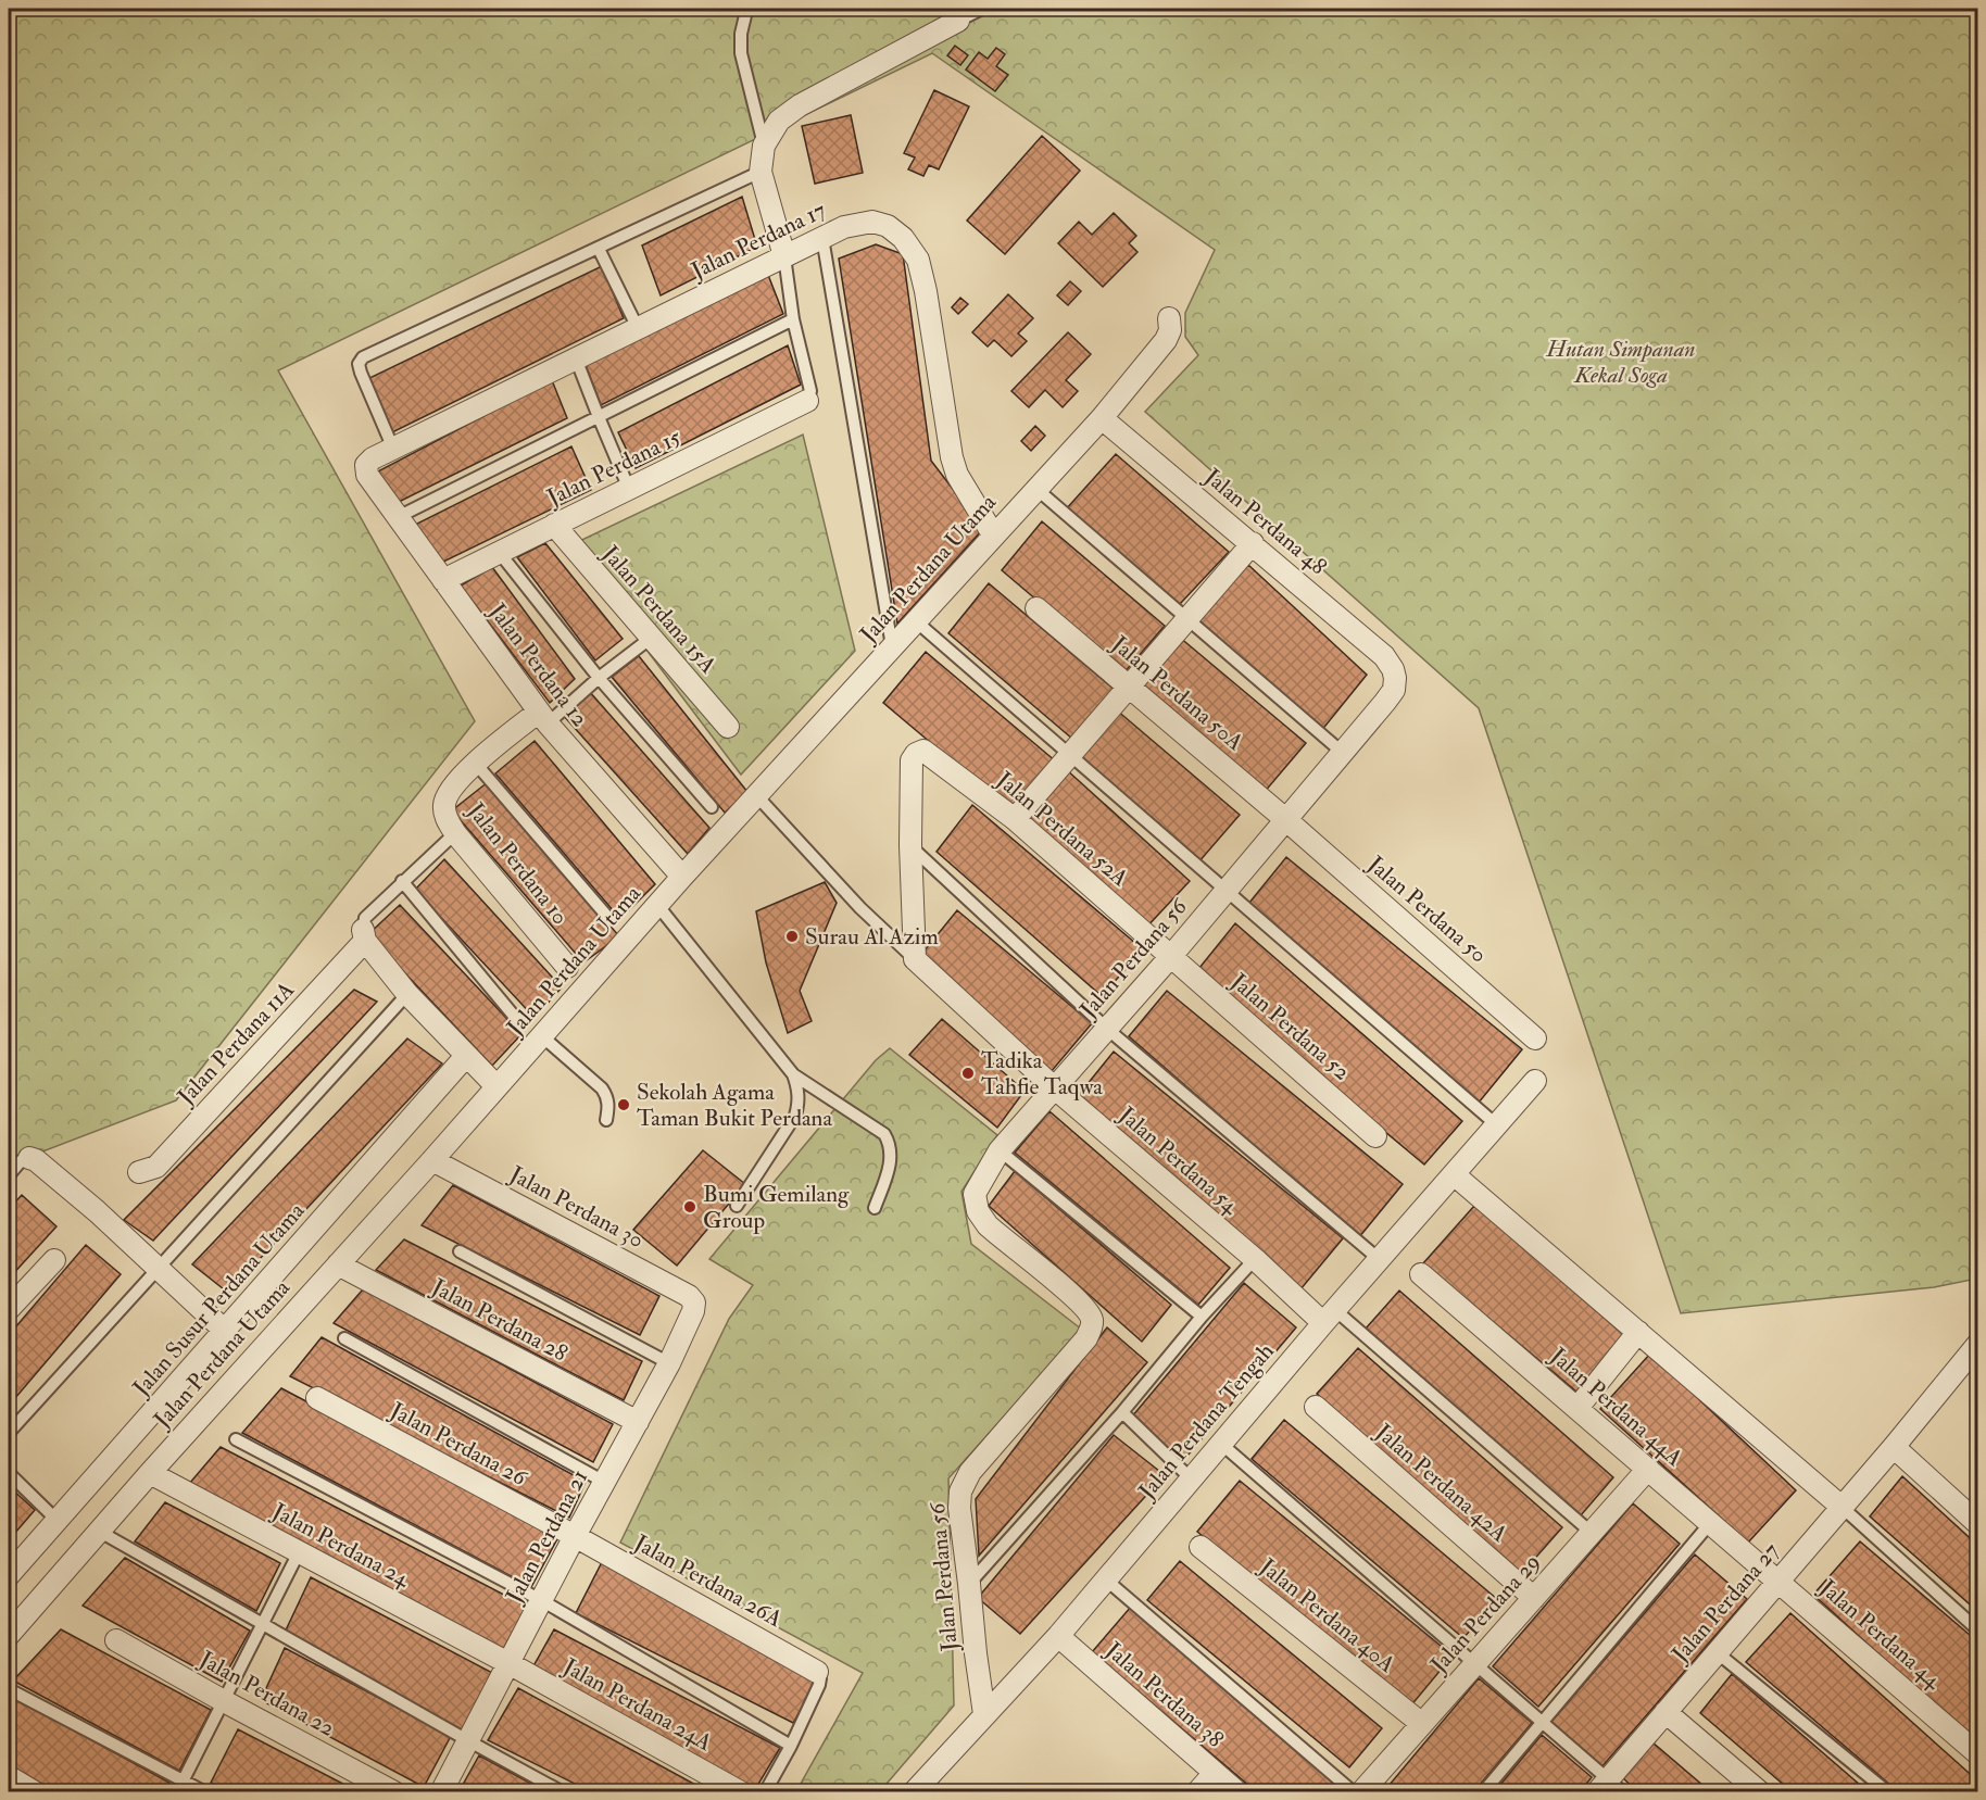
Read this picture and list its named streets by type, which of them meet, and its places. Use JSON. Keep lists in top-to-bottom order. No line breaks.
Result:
{"streets":{"street":["Jalan Perdana 17","Jalan Perdana 15","Jalan Perdana 48","Jalan Perdana Utama","Jalan Perdana 15A","Jalan Perdana 12","Jalan Perdana 50A","Jalan Perdana 52A","Jalan Perdana 10","Jalan Perdana 50","Jalan Perdana 56","Jalan Perdana 52","Jalan Perdana 11A","Jalan Perdana 54","Jalan Perdana 30","Jalan Susur Perdana Utama","Jalan Perdana 28","Jalan Perdana 44A","Jalan Perdana Tengah","Jalan Perdana 26","Jalan Perdana 42A","Jalan Perdana 21","Jalan Perdana 24","Jalan Perdana 26A","Jalan Perdana 27","Jalan Perdana 29","Jalan Perdana 40A","Jalan Perdana 44","Jalan Perdana 22","Jalan Perdana 38","Jalan Perdana 24A"]},"crossings":[["Jalan Perdana 17","Jalan Perdana Utama"],["Jalan Perdana 17","Jalan Perdana 12"],["Jalan Perdana 15","Jalan Perdana 15A"],["Jalan Perdana 15","Jalan Perdana 12"],["Jalan Perdana 48","Jalan Perdana Utama"],["Jalan Perdana 48","Jalan Perdana 56"],["Jalan Perdana Utama","Jalan Perdana 12"],["Jalan Perdana Utama","Jalan Perdana 30"],["Jalan Perdana Utama","Jalan Perdana 28"],["Jalan Perdana Utama","Jalan Perdana 24"],["Jalan Perdana 12","Jalan Perdana 10"],["Jalan Perdana 50A","Jalan Perdana 50"],["Jalan Perdana 50A","Jalan Perdana 56"],["Jalan Perdana 52A","Jalan Perdana 56"],["Jalan Perdana 52A","Jalan Perdana 52"],["Jalan Perdana 50","Jalan Perdana 56"],["Jalan Perdana 56","Jalan Perdana 52"],["Jalan Perdana 56","Jalan Perdana 54"],["Jalan Perdana 56","Jalan Perdana Tengah"],["Jalan Perdana 54","Jalan Perdana Tengah"],["Jalan Perdana 30","Jalan Perdana 21"],["Jalan Perdana 28","Jalan Perdana 21"],["Jalan Perdana 44A","Jalan Perdana 27"],["Jalan Perdana 44A","Jalan Perdana 29"],["Jalan Perdana 44A","Jalan Perdana 44"],["Jalan Perdana Tengah","Jalan Perdana 38"],["Jalan Perdana 26","Jalan Perdana 21"],["Jalan Perdana 26","Jalan Perdana 26A"],["Jalan Perdana 42A","Jalan Perdana 29"],["Jalan Perdana 21","Jalan Perdana 24"],["Jalan Perdana 21","Jalan Perdana 26A"],["Jalan Perdana 21","Jalan Perdana 24A"],["Jalan Perdana 24","Jalan Perdana 24A"],["Jalan Perdana 27","Jalan Perdana 44"],["Jalan Perdana 29","Jalan Perdana 40A"]],"parks":["Hutan Simpanan Kekal Soga"],"places":["Surau Al Azim","Tadika Tahfie Taqwa","Sekolah Agama Taman Bukit Perdana","Bumi Gemilang Group"]}
